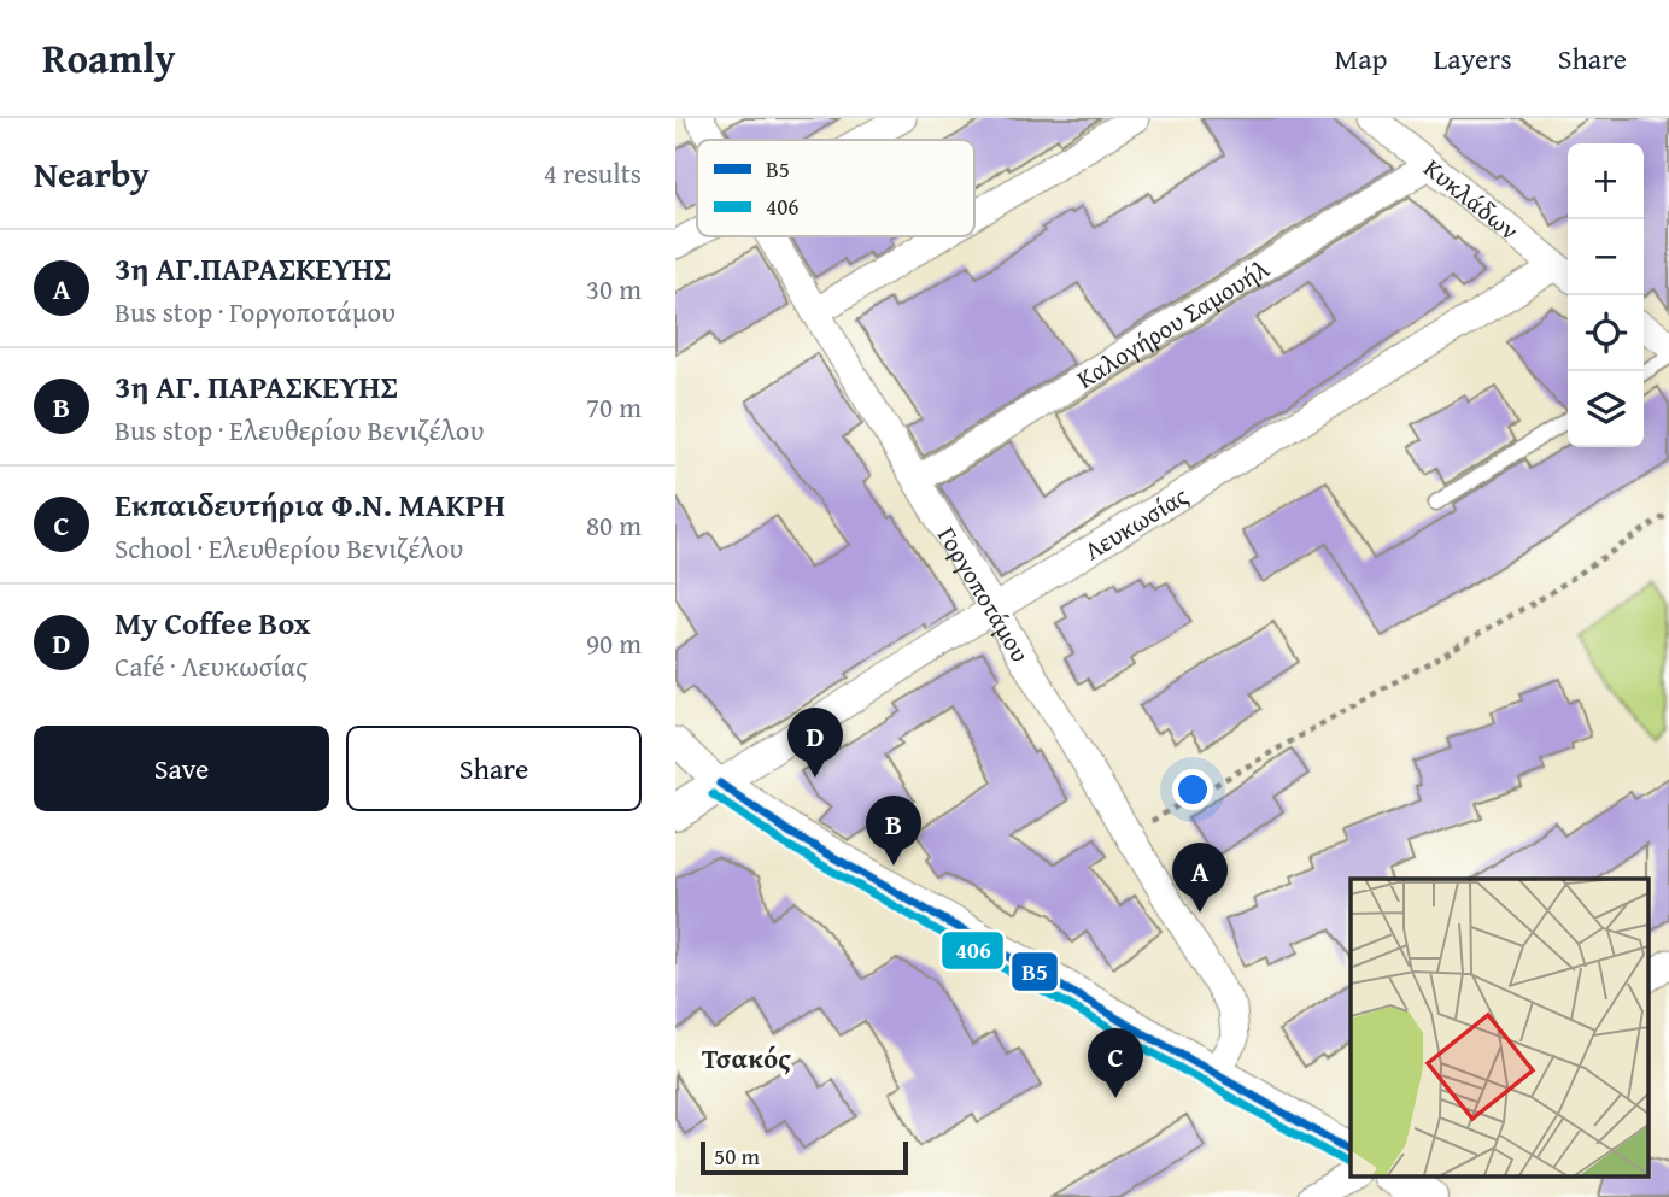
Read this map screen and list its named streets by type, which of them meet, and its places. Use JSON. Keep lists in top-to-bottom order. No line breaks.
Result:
{"streets":{"street":["Κυκλάδων","Καλογήρου Σαμουήλ","Λευκωσίας","Γοργοποτάμου"]},"crossings":[["Κυκλάδων","Καλογήρου Σαμουήλ"],["Κυκλάδων","Λευκωσίας"],["Καλογήρου Σαμουήλ","Γοργοποτάμου"],["Λευκωσίας","Γοργοποτάμου"]],"districts":["Τσακός"],"lines":["transit line Β5","transit line 406"],"legend":["Β5","406"],"scale_bar":"50 m","page":{"header":"Roamly","nav":["Map","Layers","Share"],"heading":["Nearby","4 results"],"map_buttons":["+","−"],"list":[{"mark":"A","name":"3η ΑΓ.ΠΑΡΑΣΚΕΥΗΣ","note":"Bus stop · Γοργοποτάμου","value":"30 m"},{"mark":"B","name":"3η ΑΓ. ΠΑΡΑΣΚΕΥΗΣ","note":"Bus stop · Ελευθερίου Βενιζέλου","value":"70 m"},{"mark":"C","name":"Εκπαιδευτήρια Φ.Ν. ΜΑΚΡΗ","note":"School · Ελευθερίου Βενιζέλου","value":"80 m"},{"mark":"D","name":"My Coffee Box","note":"Café · Λευκωσίας","value":"90 m"}],"buttons":["Save","Share"],"pins":["D","B","A","C"],"scale":"50 m"}}
